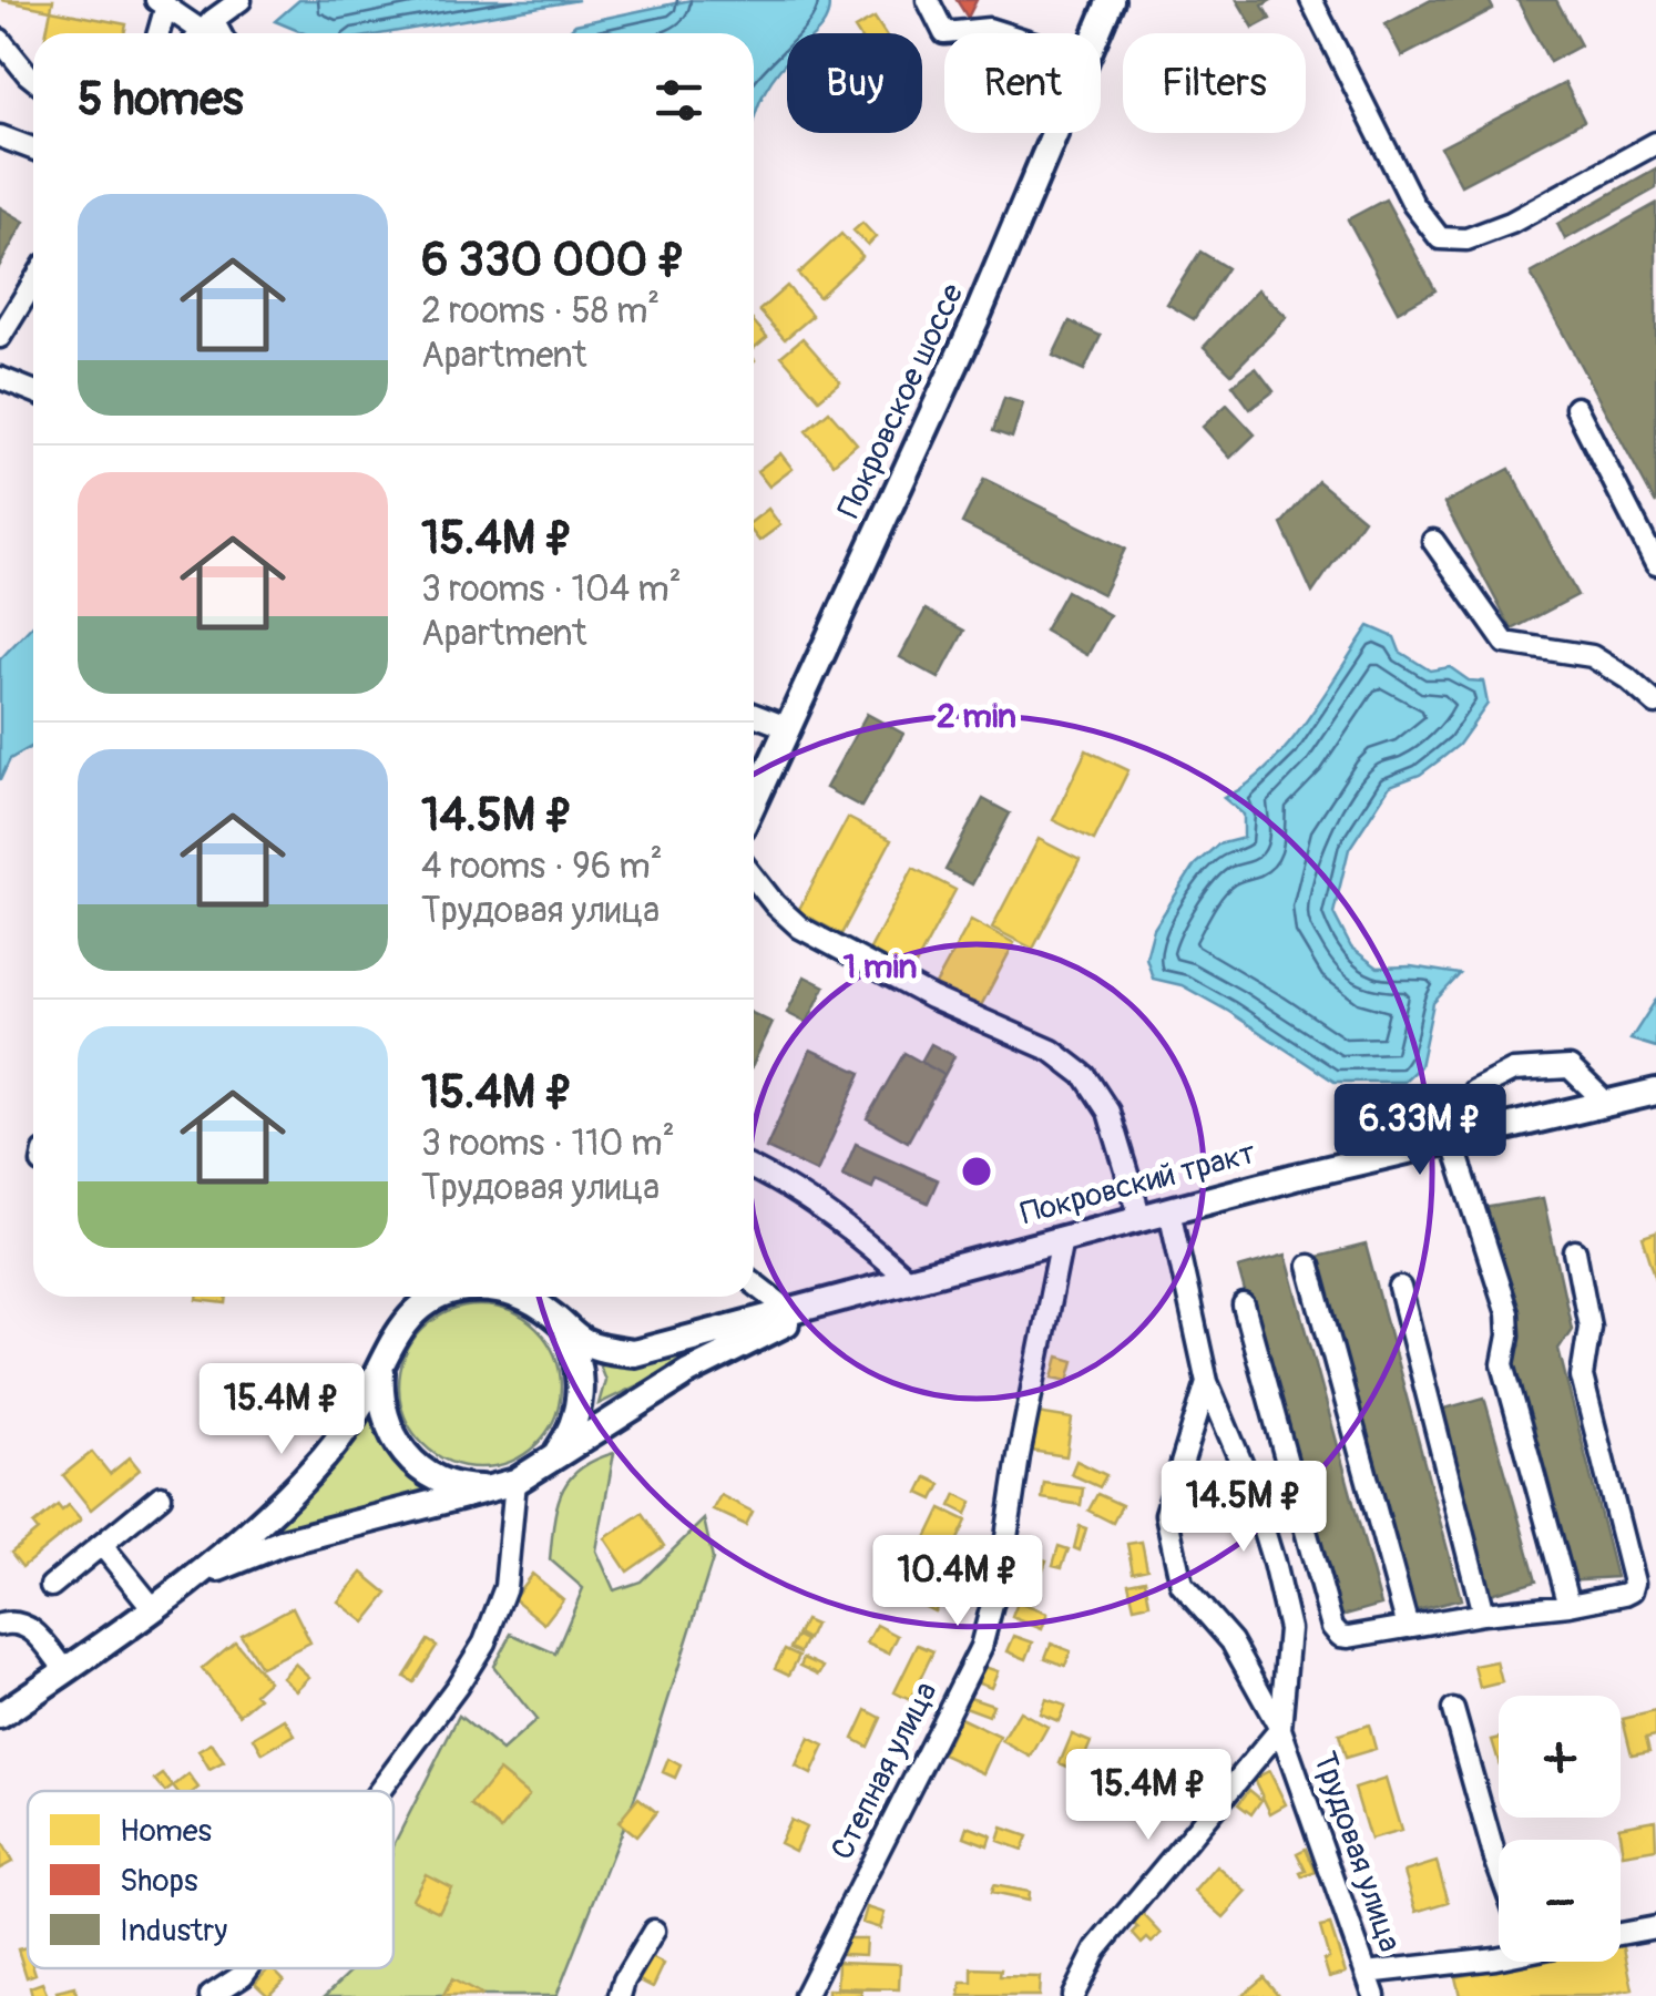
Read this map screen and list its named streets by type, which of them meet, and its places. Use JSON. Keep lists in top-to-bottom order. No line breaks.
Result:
{"streets":{"main road":["Покровское шоссе","Покровский тракт"],"street":["Степная улица","Трудовая улица"]},"crossings":[["Покровский тракт","Степная улица"],["Покровский тракт","Трудовая улица"]],"legend":["Homes","Shops","Industry"],"page":{"chip":["Buy","Rent","Filters"],"heading":"5 homes","list":[{"name":"6 330 000 ₽","note":"2 rooms · 58 m² · Apartment"},{"name":"15.4M ₽","note":"3 rooms · 104 m² · Apartment"},{"name":"14.5M ₽","note":"4 rooms · 96 m² · Трудовая улица"},{"name":"15.4M ₽","note":"3 rooms · 110 m² · Трудовая улица"}],"price":["6.33M ₽","15.4M ₽","14.5M ₽","10.4M ₽","15.4M ₽"],"map_buttons":["+","−"]},"rings":["2 min","1 min"]}
